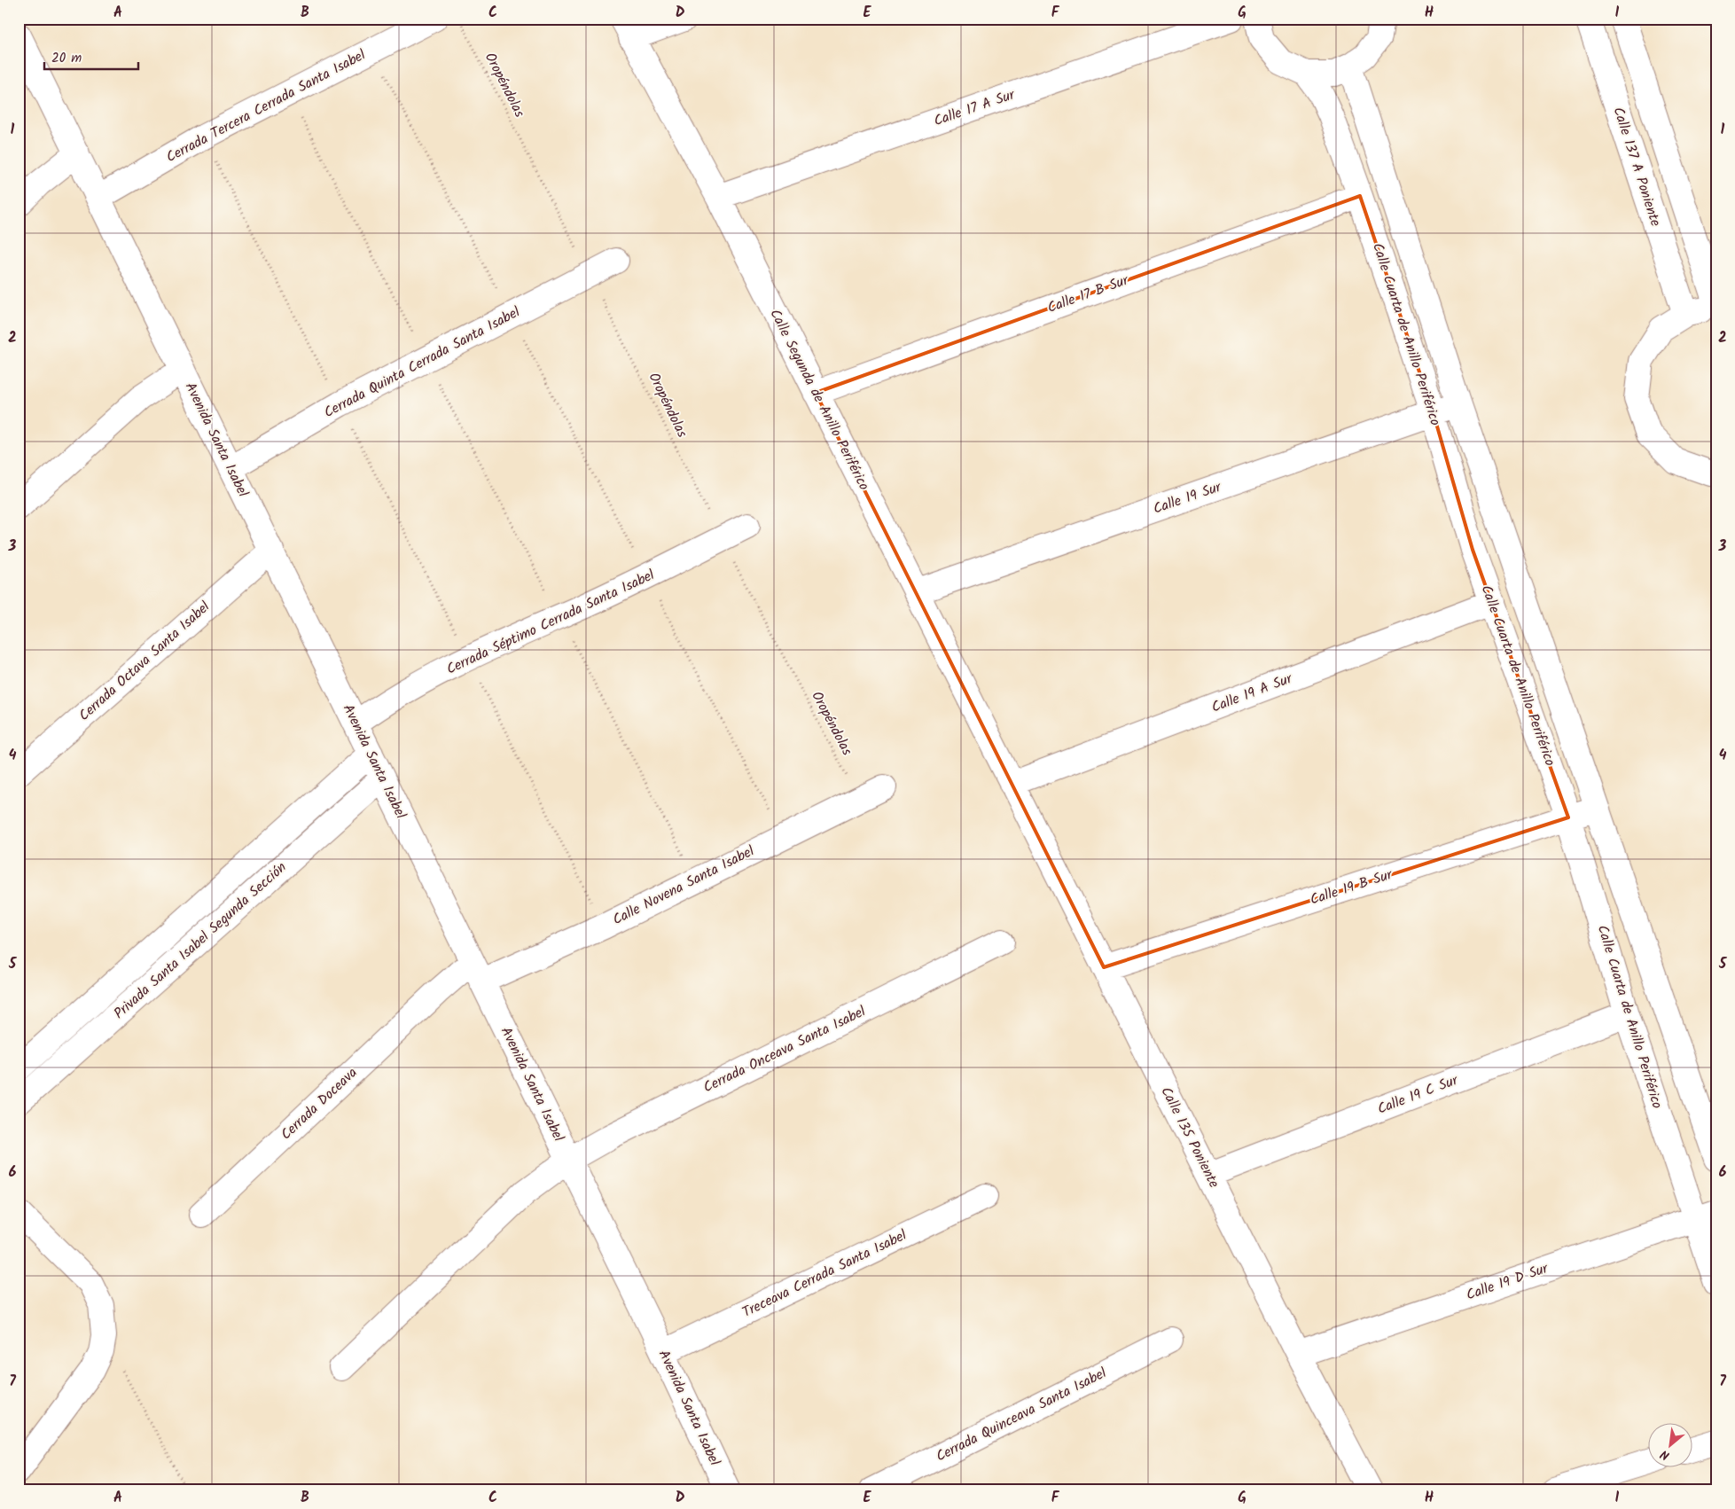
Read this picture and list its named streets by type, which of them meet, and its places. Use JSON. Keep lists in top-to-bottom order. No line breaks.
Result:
{"streets":{"street":["Cerrada Tercera Cerrada Santa Isabel","Calle 17 A Sur","Calle 137 A Poniente","Calle 17 B Sur","Calle Cuarta de Anillo Periférico","Cerrada Quinta Cerrada Santa Isabel","Calle Segunda de Anillo Periférico","Avenida Santa Isabel","Calle 19 Sur","Cerrada Séptimo Cerrada Santa Isabel","Cerrada Octava Santa Isabel","Calle 19 A Sur","Calle Novena Santa Isabel","Calle 19 B Sur","Privada Santa Isabel Segunda Sección","Cerrada Onceava Santa Isabel","Calle 19 C Sur","Cerrada Doceava","Calle 135 Poniente","Treceava Cerrada Santa Isabel","Calle 19 D Sur","Cerrada Quinceava Santa Isabel"],"path":["Oropéndolas"]},"crossings":[["Oropéndolas","Cerrada Quinta Cerrada Santa Isabel"],["Oropéndolas","Cerrada Séptimo Cerrada Santa Isabel"],["Oropéndolas","Calle Novena Santa Isabel"],["Cerrada Tercera Cerrada Santa Isabel","Avenida Santa Isabel"],["Calle 17 A Sur","Calle Segunda de Anillo Periférico"],["Calle 17 B Sur","Calle Cuarta de Anillo Periférico"],["Calle 17 B Sur","Calle Segunda de Anillo Periférico"],["Calle Cuarta de Anillo Periférico","Calle 19 Sur"],["Calle Cuarta de Anillo Periférico","Calle 19 A Sur"],["Calle Cuarta de Anillo Periférico","Calle 19 B Sur"],["Calle Cuarta de Anillo Periférico","Calle 19 C Sur"],["Calle Cuarta de Anillo Periférico","Calle 19 D Sur"],["Cerrada Quinta Cerrada Santa Isabel","Avenida Santa Isabel"],["Calle Segunda de Anillo Periférico","Calle 19 Sur"],["Calle Segunda de Anillo Periférico","Calle 19 A Sur"],["Calle Segunda de Anillo Periférico","Calle 135 Poniente"],["Avenida Santa Isabel","Cerrada Séptimo Cerrada Santa Isabel"],["Avenida Santa Isabel","Cerrada Octava Santa Isabel"],["Avenida Santa Isabel","Calle Novena Santa Isabel"],["Avenida Santa Isabel","Privada Santa Isabel Segunda Sección"],["Avenida Santa Isabel","Cerrada Onceava Santa Isabel"],["Avenida Santa Isabel","Treceava Cerrada Santa Isabel"],["Calle 19 A Sur","Calle 135 Poniente"],["Calle Novena Santa Isabel","Cerrada Doceava"],["Calle 19 B Sur","Calle 135 Poniente"],["Calle 19 C Sur","Calle 135 Poniente"],["Calle 135 Poniente","Calle 19 D Sur"]],"scale_bar":"20 m","north":"bottom left","grid":{"columns":["A","B","C","D","E","F","G","H","I"],"rows":["1","2","3","4","5","6","7"]}}
